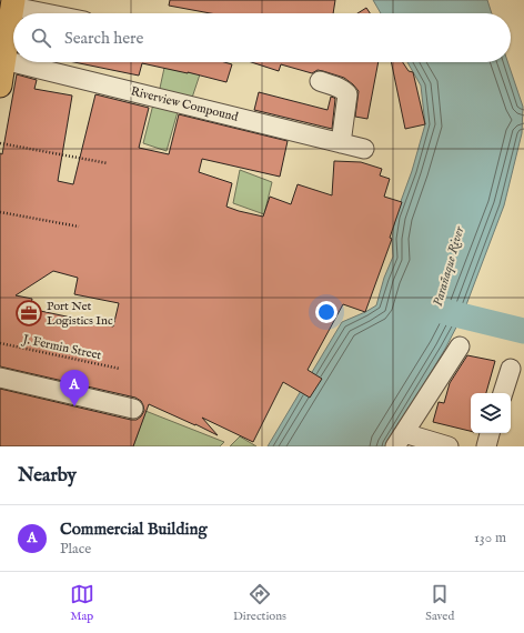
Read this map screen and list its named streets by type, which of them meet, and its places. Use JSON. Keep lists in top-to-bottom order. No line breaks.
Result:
{"streets":{"street":["Riverview Compound"],"path":["J. Fermin Street"]},"water":["Parañaque River"],"places":{"office":["Port Net Logistics Inc"]},"page":{"search":"Search here","pins":"A","heading":"Nearby","list":[{"mark":"A","name":"Commercial Building","note":"Place","value":"130 m"}],"nav":["Map","Directions","Saved"]}}
